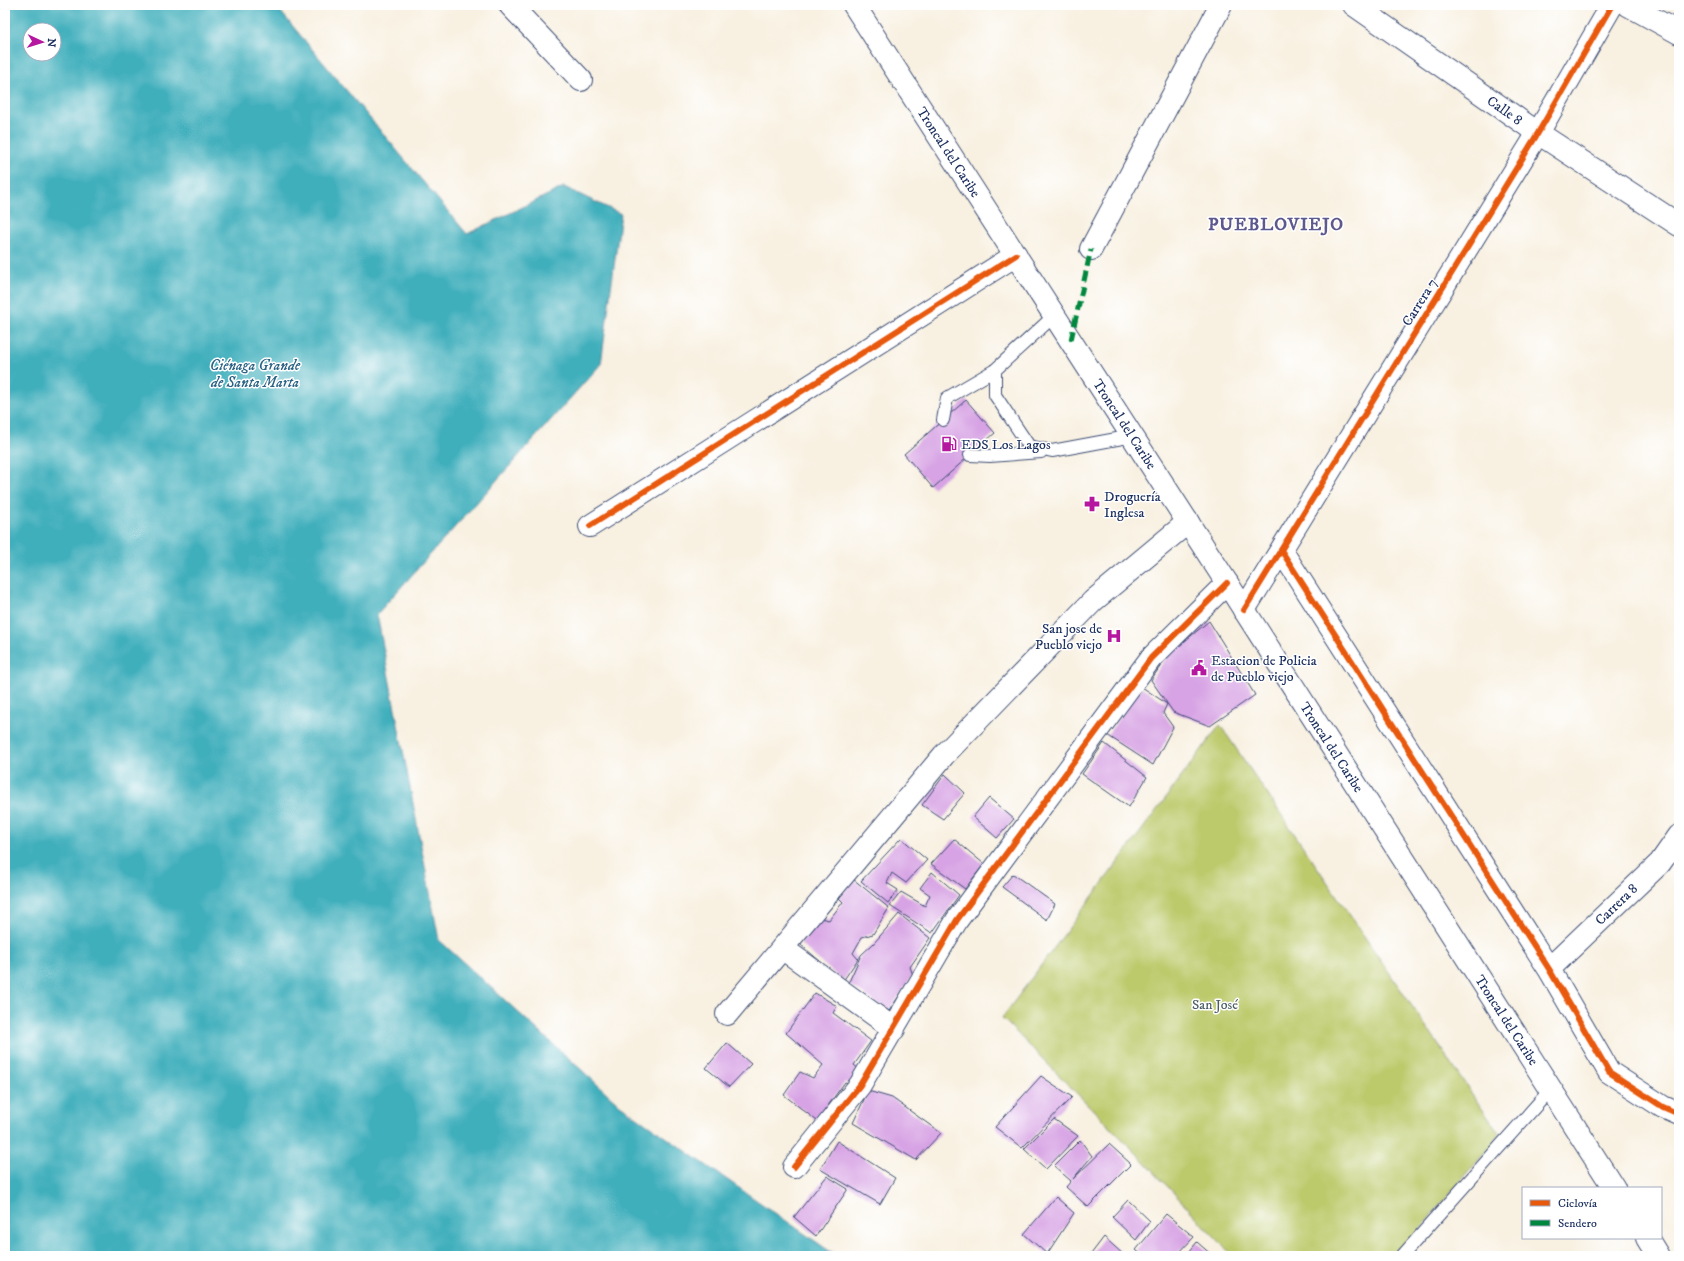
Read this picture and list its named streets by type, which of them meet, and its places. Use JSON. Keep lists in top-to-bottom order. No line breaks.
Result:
{"streets":{"main road":["Calle 8","Troncal del Caribe","Carrera 7","Carrera 8"]},"crossings":[["Calle 8","Carrera 7"],["Troncal del Caribe","Carrera 7"]],"districts":["PUEBLOVIEJO"],"water":["Ciénaga Grande de Santa Marta"],"parks":["San José"],"places":{"fuel station":["EDS Los Lagos"],"pharmacy":["Droguería Inglesa"],"hospital":["San jose de Pueblo viejo"],"public building":["Estacion de Policia de Pueblo viejo"]},"legend":["Ciclovía","Sendero"],"north":"right"}
